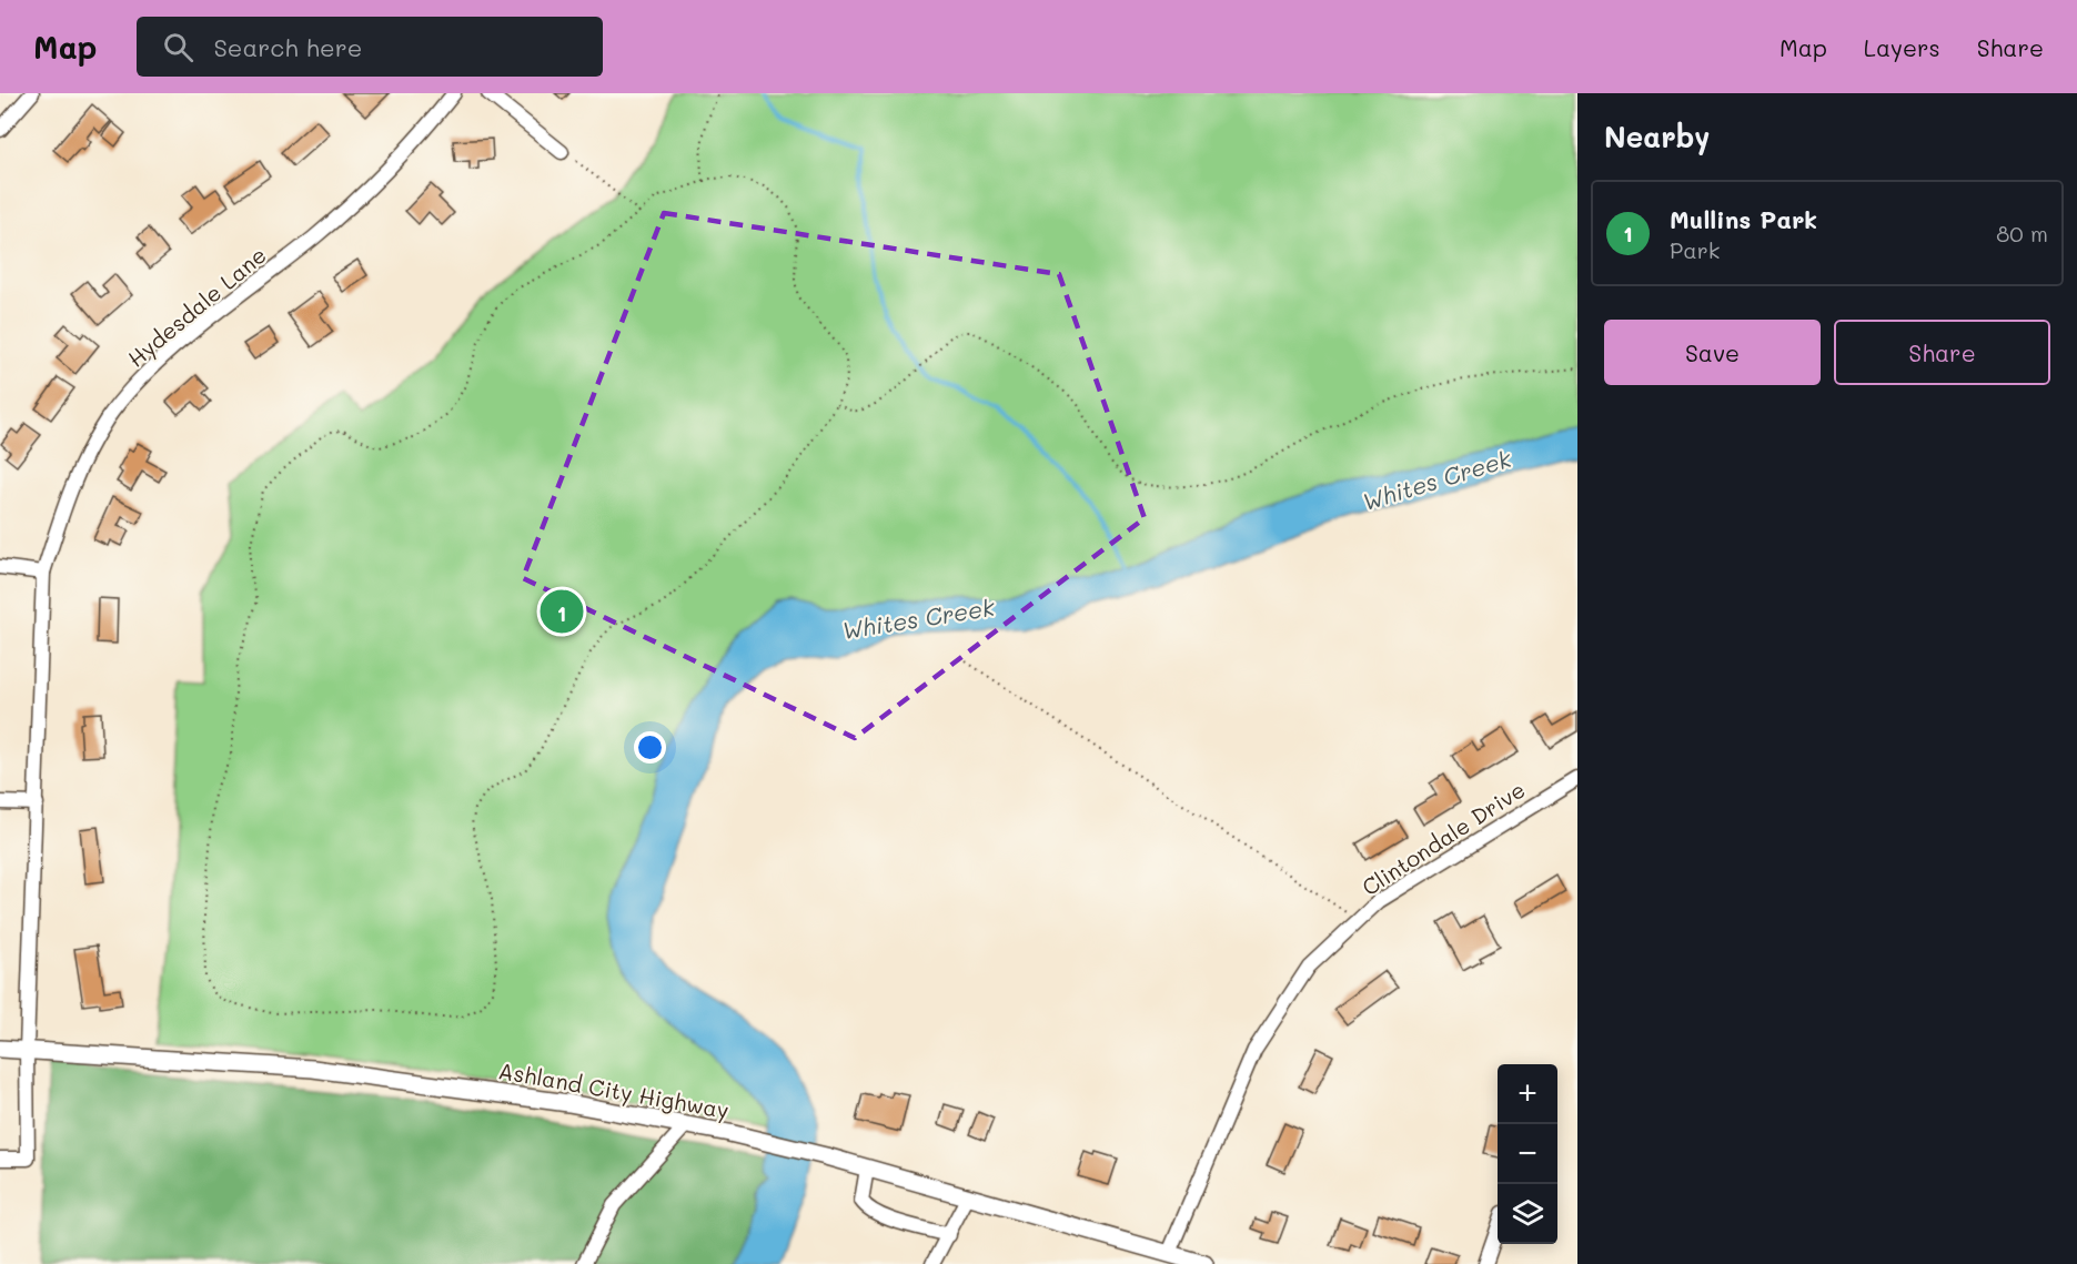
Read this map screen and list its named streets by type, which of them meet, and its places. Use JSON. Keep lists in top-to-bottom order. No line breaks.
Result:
{"streets":{"main road":["Ashland City Highway"],"street":["Hydesdale Lane","Clintondale Drive"]},"crossings":[["Hydesdale Lane","Ashland City Highway"],["Clintondale Drive","Ashland City Highway"]],"water":["Whites Creek"],"page":{"header":"Map","search":"Search here","nav":["Map","Layers","Share"],"heading":"Nearby","list":[{"mark":"1","name":"Mullins Park","note":"Park","value":"80 m"}],"buttons":["Save","Share"],"pins":"1","map_buttons":["+","−"]}}
